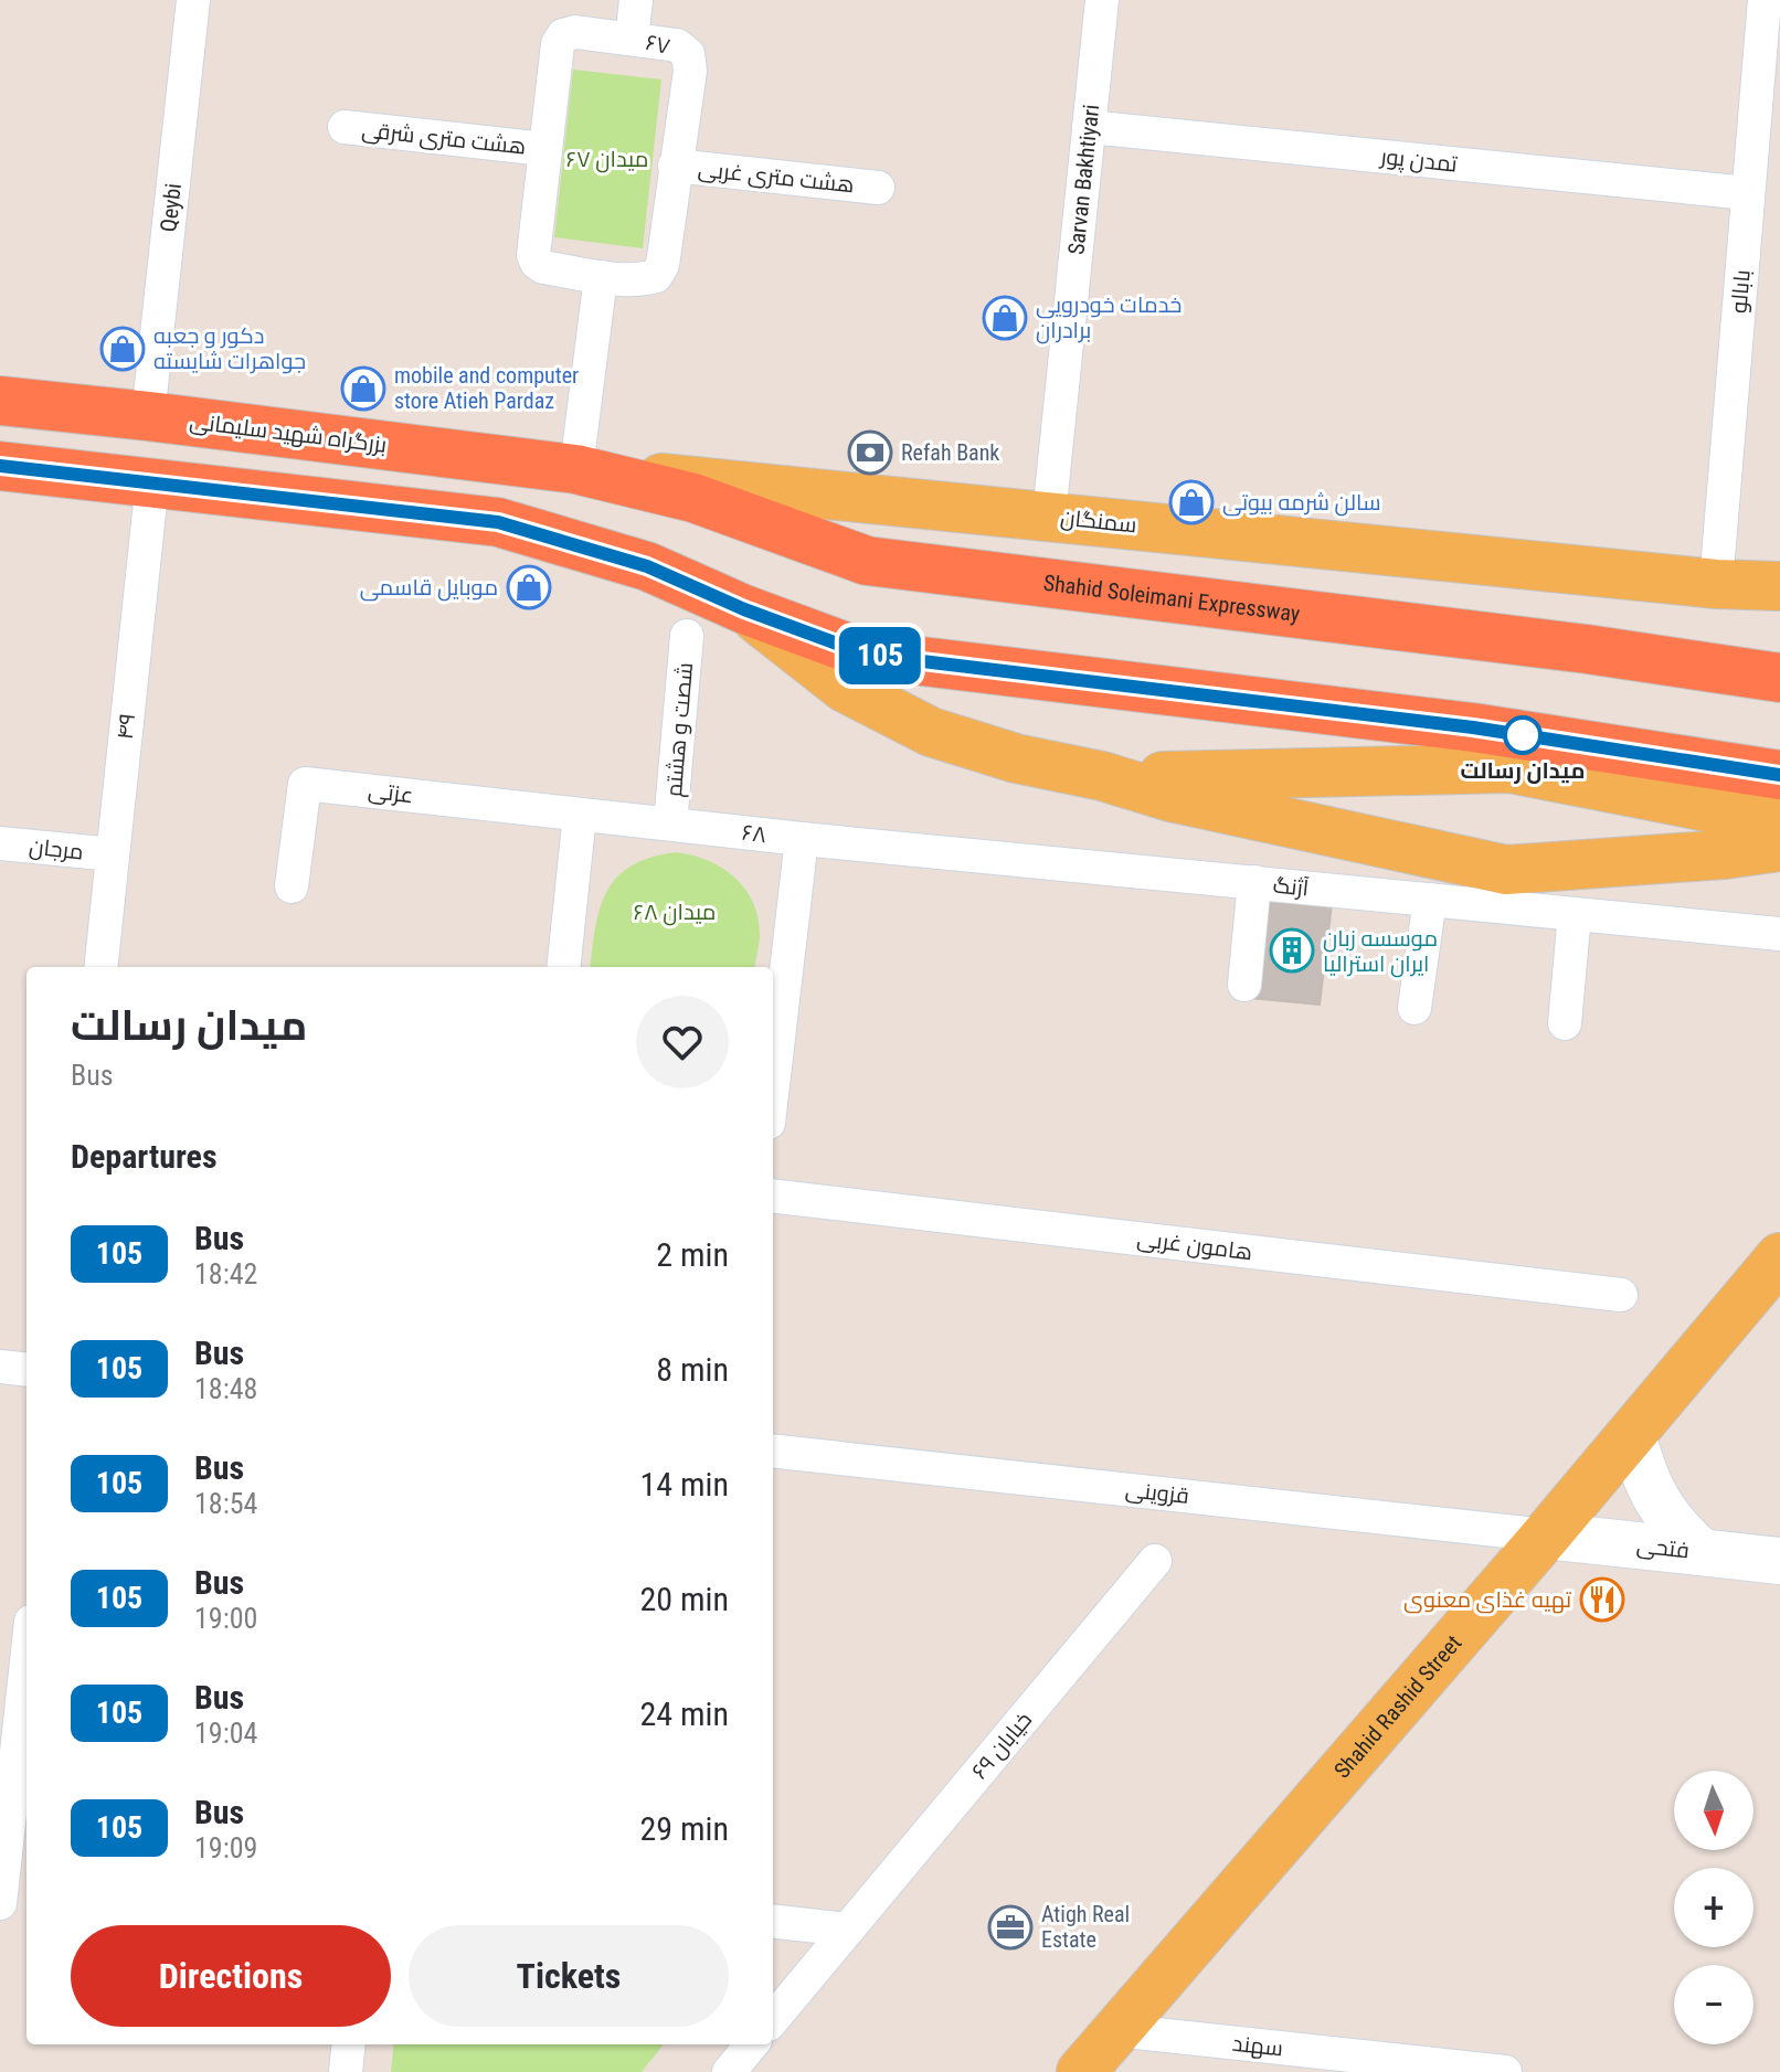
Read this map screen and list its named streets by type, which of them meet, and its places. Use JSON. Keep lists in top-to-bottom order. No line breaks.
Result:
{"streets":{"highway":["بزرگراه شهید سلیمانی","Shahid Soleimani Expressway"],"main road":["سمنگان","فتحی","Shahid Rashid Street"],"street":["۶۷","هشت متری شرقی","تمدن پور","هشت متری غربی","Sarvan Bakhtiyari","Qeybi","بابالو","۴۹","شصت و هشتم","عزتی","۶۸","مرجان","آژنگ","هامون غربی","قزوینی","خیابان ۶۹","سهند"]},"crossings":[["۶۷","هشت متری شرقی"],["۶۷","هشت متری غربی"],["تمدن پور","Sarvan Bakhtiyari"],["تمدن پور","بابالو"],["Sarvan Bakhtiyari","سمنگان"],["Qeybi","بزرگراه شهید سلیمانی"],["بابالو","سمنگان"],["بزرگراه شهید سلیمانی","سمنگان"],["بزرگراه شهید سلیمانی","Shahid Soleimani Expressway"],["سمنگان","Shahid Soleimani Expressway"],["۴۹","مرجان"],["شصت و هشتم","۶۸"],["عزتی","۶۸"],["۶۸","آژنگ"],["قزوینی","فتحی"],["قزوینی","Shahid Rashid Street"],["فتحی","Shahid Rashid Street"],["Shahid Rashid Street","سهند"]],"parks":["میدان ۶۷","میدان ۶۸"],"places":{"shop":["خدمات خودرویی برادران","دکور و جعبه جواهرات شایسته","mobile and computer store Atieh Pardaz","سالن شرمه بیوتی","موبایل قاسمی"],"bank":["Refah Bank"],"other":["میدان رسالت"],"building":["موسسه زبان ایران استرالیا"],"restaurant":["تهیه غذای معنوی"],"office":["Atigh Real Estate"]},"lines":["bus line 105"],"north":"bottom","page":{"on_map":"105","heading":[["میدان رسالت","Bus"],"Departures"],"list":[{"mark":"105","name":"Bus","note":"18:42","value":"2 min"},{"mark":"105","name":"Bus","note":"18:48","value":"8 min"},{"mark":"105","name":"Bus","note":"18:54","value":"14 min"},{"mark":"105","name":"Bus","note":"19:00","value":"20 min"},{"mark":"105","name":"Bus","note":"19:04","value":"24 min"},{"mark":"105","name":"Bus","note":"19:09","value":"29 min"}],"map_buttons":["+","−"],"buttons":["Directions","Tickets"]}}
